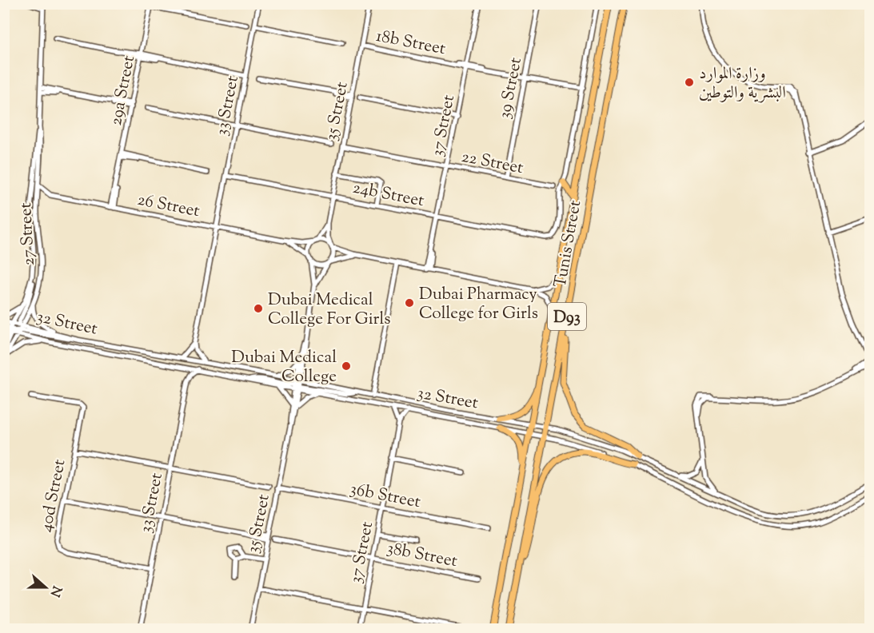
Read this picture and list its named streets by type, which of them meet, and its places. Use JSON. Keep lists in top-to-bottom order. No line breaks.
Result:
{"streets":{"main road":["Tunis Street","D93"],"street":["18b Street","39 Street","29a Street","33 Street","35 Street","37 Street","22 Street","24b Street","26 Street","27 Street","32 Street","36b Street","40d Street","38b Street"]},"crossings":[["18b Street","39 Street"],["18b Street","35 Street"],["18b Street","37 Street"],["39 Street","22 Street"],["29a Street","26 Street"],["33 Street","35 Street"],["33 Street","24b Street"],["33 Street","26 Street"],["33 Street","32 Street"],["33 Street","40d Street"],["35 Street","22 Street"],["35 Street","24b Street"],["35 Street","26 Street"],["35 Street","32 Street"],["35 Street","36b Street"],["37 Street","22 Street"],["37 Street","24b Street"],["37 Street","32 Street"],["37 Street","36b Street"],["37 Street","38b Street"],["26 Street","27 Street"],["26 Street","32 Street"],["27 Street","32 Street"],["Tunis Street","32 Street"]],"places":["وزارة الموارد البشرية والتوطين","Dubai Pharmacy College for Girls","Dubai Medical College For Girls","Dubai Medical College"],"north":"right"}
